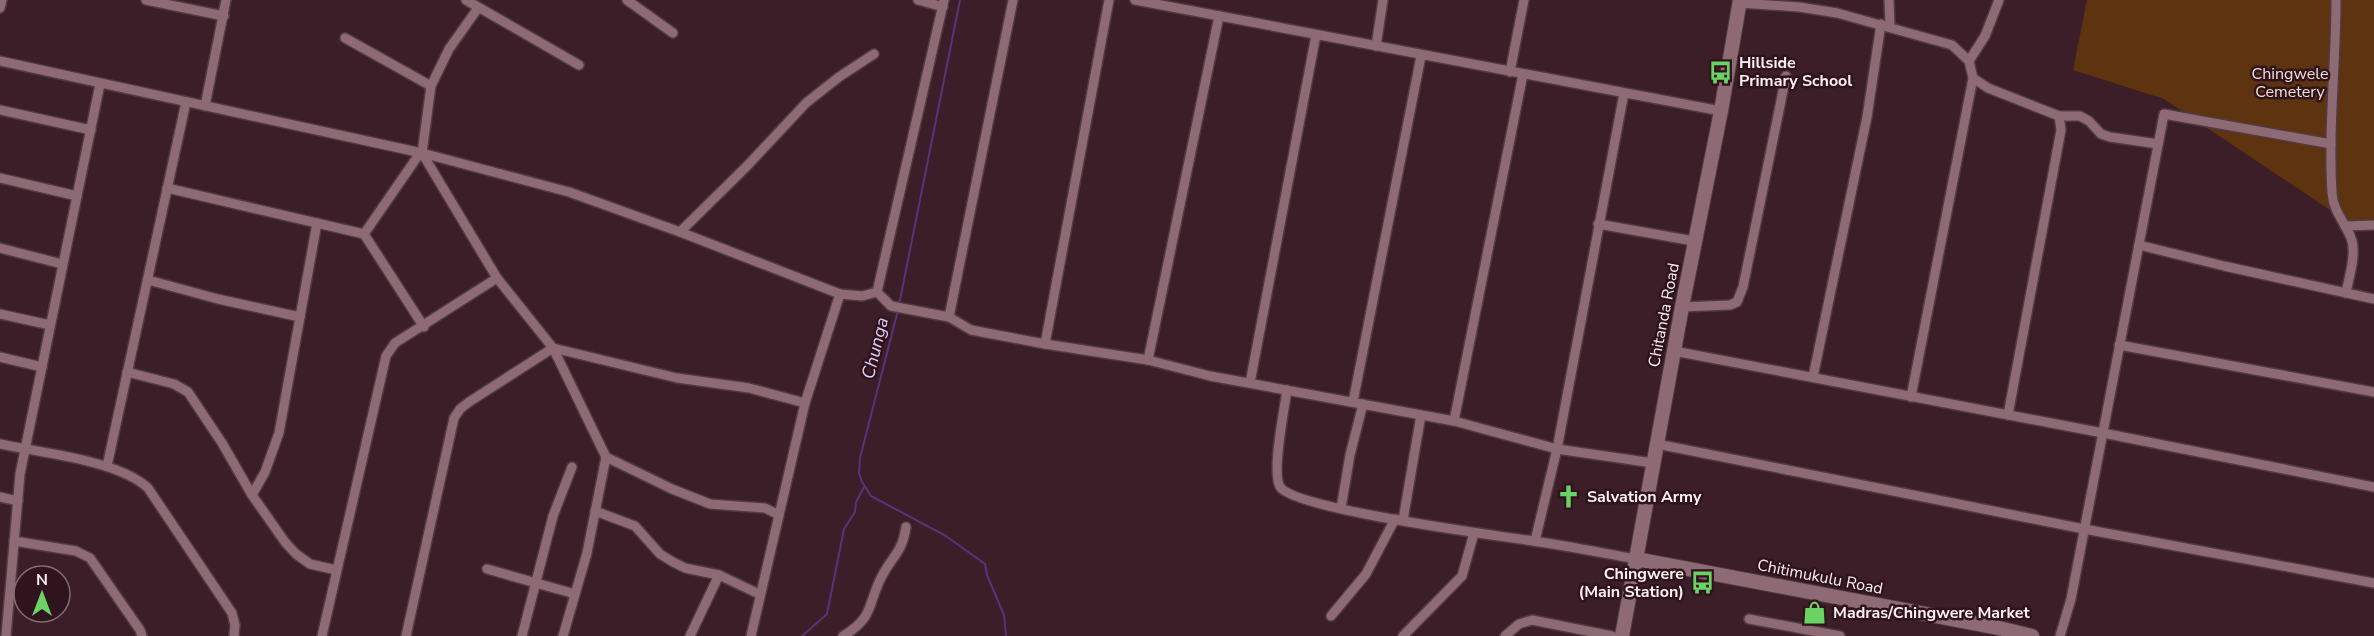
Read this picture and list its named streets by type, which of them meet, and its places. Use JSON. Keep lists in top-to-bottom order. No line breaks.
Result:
{"streets":{"street":["Chitanda Road","Chitimukulu Road"]},"crossings":[["Chitanda Road","Chitimukulu Road"]],"water":["Chunga"],"parks":["Chingwele Cemetery"],"places":{"bus stop":["Hillside Primary School","Chingwere (Main Station)"],"church":["Salvation Army"],"shop":["Madras/Chingwere Market"]},"north":"top"}
